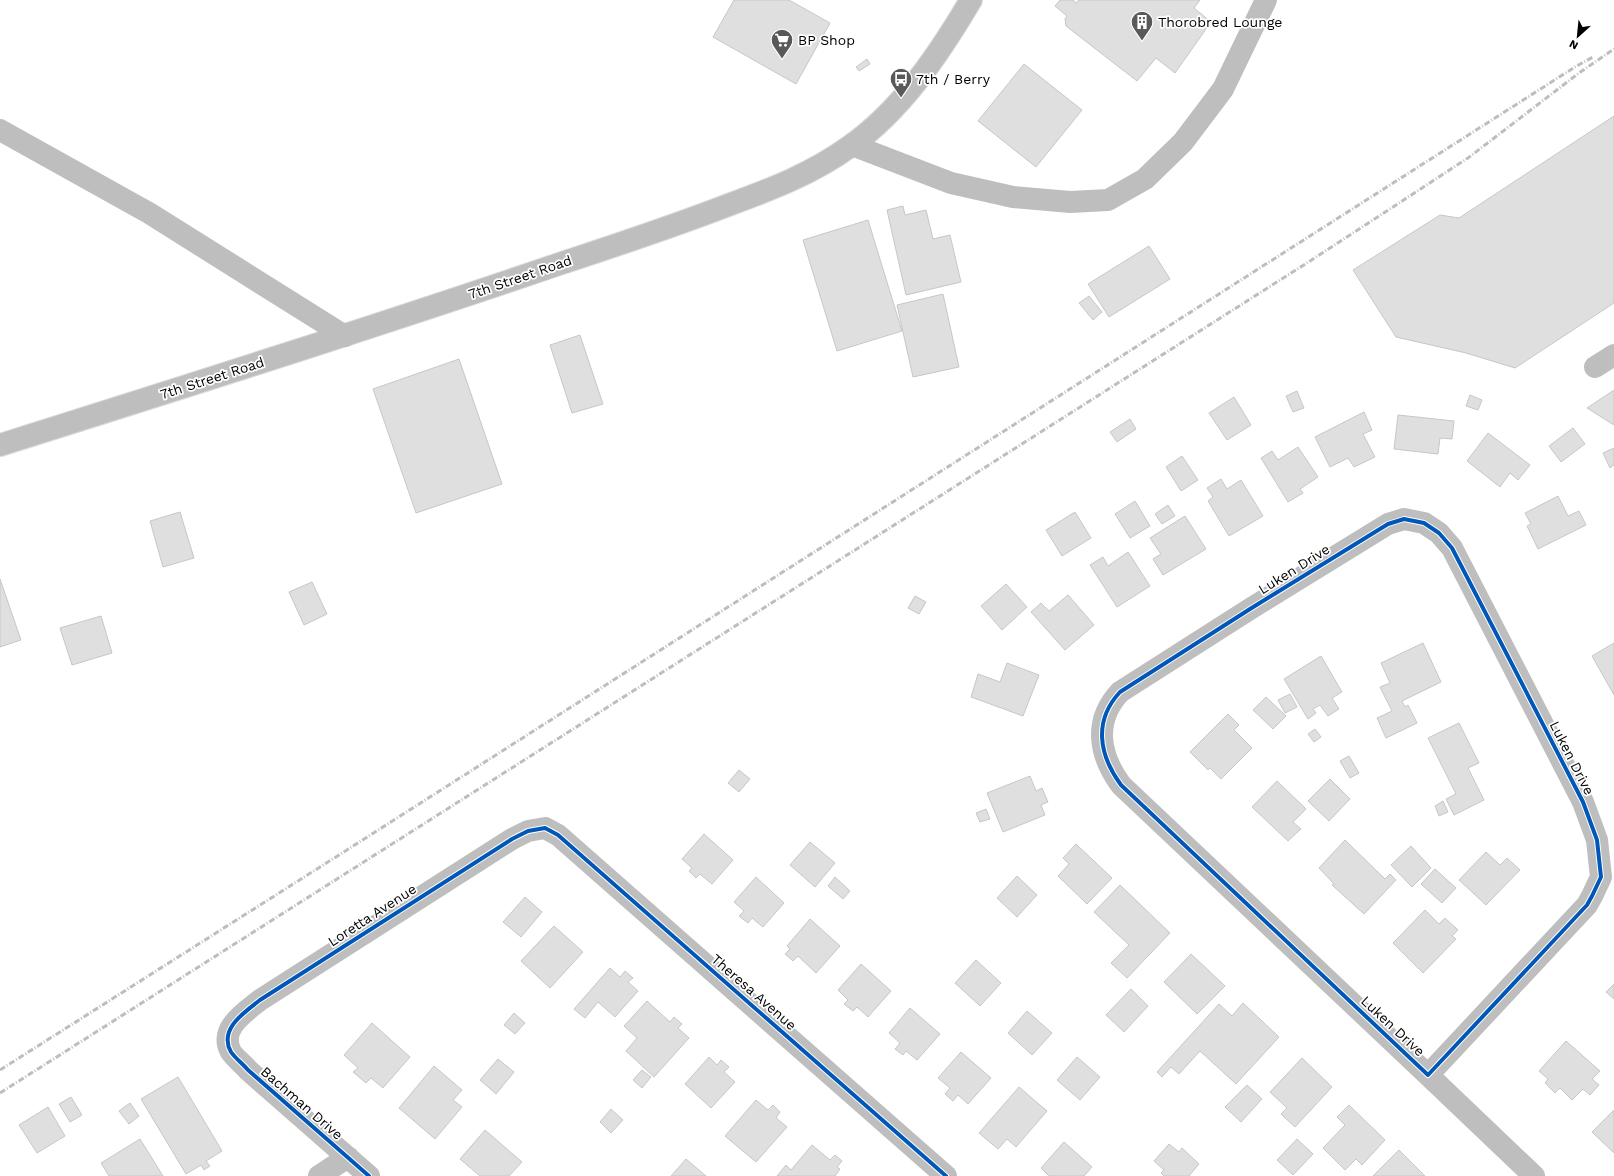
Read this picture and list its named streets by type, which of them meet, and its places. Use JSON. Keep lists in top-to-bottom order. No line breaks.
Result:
{"streets":{"street":["7th Street Road","Luken Drive","Loretta Avenue","Theresa Avenue","Bachman Drive"]},"crossings":[["Loretta Avenue","Theresa Avenue"],["Loretta Avenue","Bachman Drive"]],"places":{"building":["Thorobred Lounge"],"supermarket":["BP Shop"],"bus stop":["7th / Berry"]},"north":"bottom left"}
